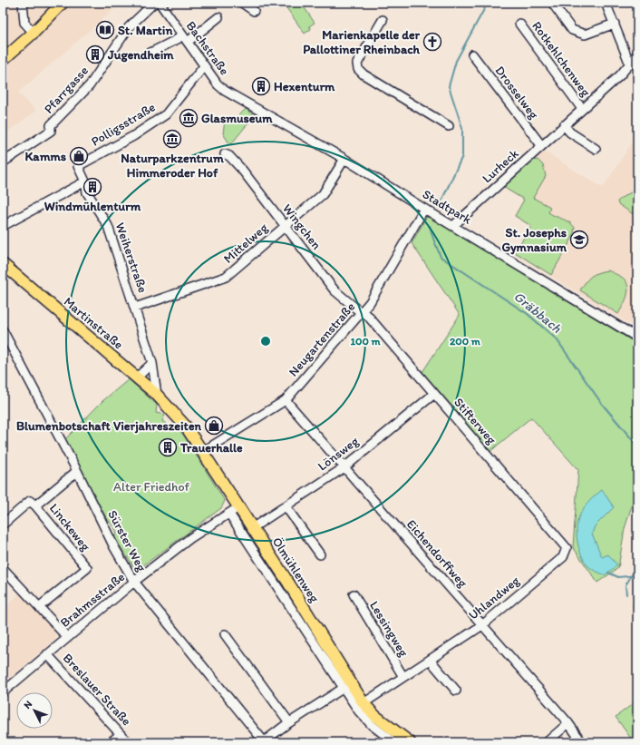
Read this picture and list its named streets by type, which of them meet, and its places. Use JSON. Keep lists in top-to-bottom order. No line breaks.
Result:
{"streets":{"main road":["Martinstraße","Ölmühlenweg"],"street":["Bachstraße","Rotkehlchenweg","Pfarrgasse","Drosselweg","Polligsstraße","Lurheck","Stadtpark","Wingchen","Mittelweg","Weiherstraße","Neugartenstraße","Stifterweg","Lönsweg","Linckeweg","Sürster Weg","Eichendorffweg","Uhlandweg","Brahmsstraße","Lessingweg","Breslauer Straße"]},"crossings":[["Bachstraße","Polligsstraße"],["Bachstraße","Stadtpark"],["Rotkehlchenweg","Lurheck"],["Drosselweg","Lurheck"],["Polligsstraße","Weiherstraße"],["Lurheck","Stadtpark"],["Stadtpark","Mittelweg"],["Stadtpark","Neugartenstraße"],["Wingchen","Mittelweg"],["Wingchen","Neugartenstraße"],["Wingchen","Stifterweg"],["Mittelweg","Weiherstraße"],["Weiherstraße","Martinstraße"],["Martinstraße","Ölmühlenweg"],["Neugartenstraße","Stifterweg"],["Neugartenstraße","Eichendorffweg"],["Neugartenstraße","Ölmühlenweg"],["Stifterweg","Lönsweg"],["Stifterweg","Uhlandweg"],["Lönsweg","Eichendorffweg"],["Lönsweg","Ölmühlenweg"],["Linckeweg","Sürster Weg"],["Sürster Weg","Brahmsstraße"],["Eichendorffweg","Uhlandweg"],["Ölmühlenweg","Uhlandweg"],["Ölmühlenweg","Brahmsstraße"],["Uhlandweg","Lessingweg"],["Brahmsstraße","Breslauer Straße"]],"water":["Gräbbach"],"parks":["Alter Friedhof"],"places":{"library":["St. Martin"],"church":["Marienkapelle der Pallottiner Rheinbach"],"building":["Jugendheim","Hexenturm","Windmühlenturm","Trauerhalle"],"museum":["Glasmuseum","Naturparkzentrum Himmeroder Hof"],"shop":["Kamms","Blumenbotschaft Vierjahreszeiten"],"school or university":["St. Josephs Gymnasium"]},"north":"top left","rings":["100 m","200 m"]}
